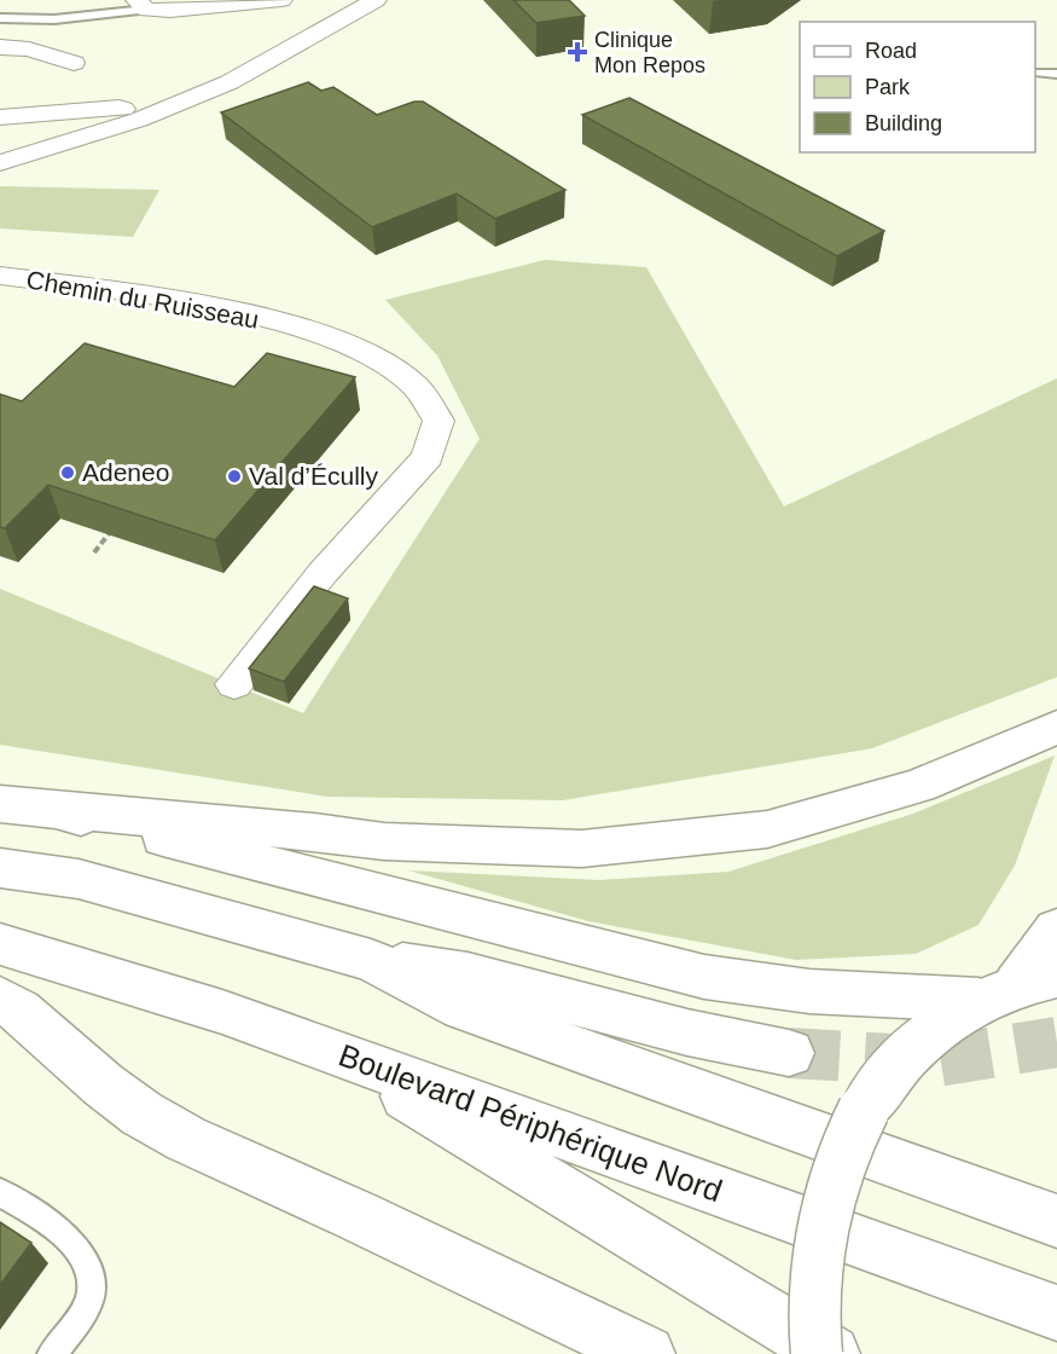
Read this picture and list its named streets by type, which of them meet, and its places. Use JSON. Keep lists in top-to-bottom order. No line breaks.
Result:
{"streets":{"main road":["Boulevard Périphérique Nord"],"street":["Chemin du Ruisseau"]},"places":{"health":["Clinique Mon Repos"],"other":["Adeneo","Val d’Écully"]},"legend":["Road","Park","Building"]}
